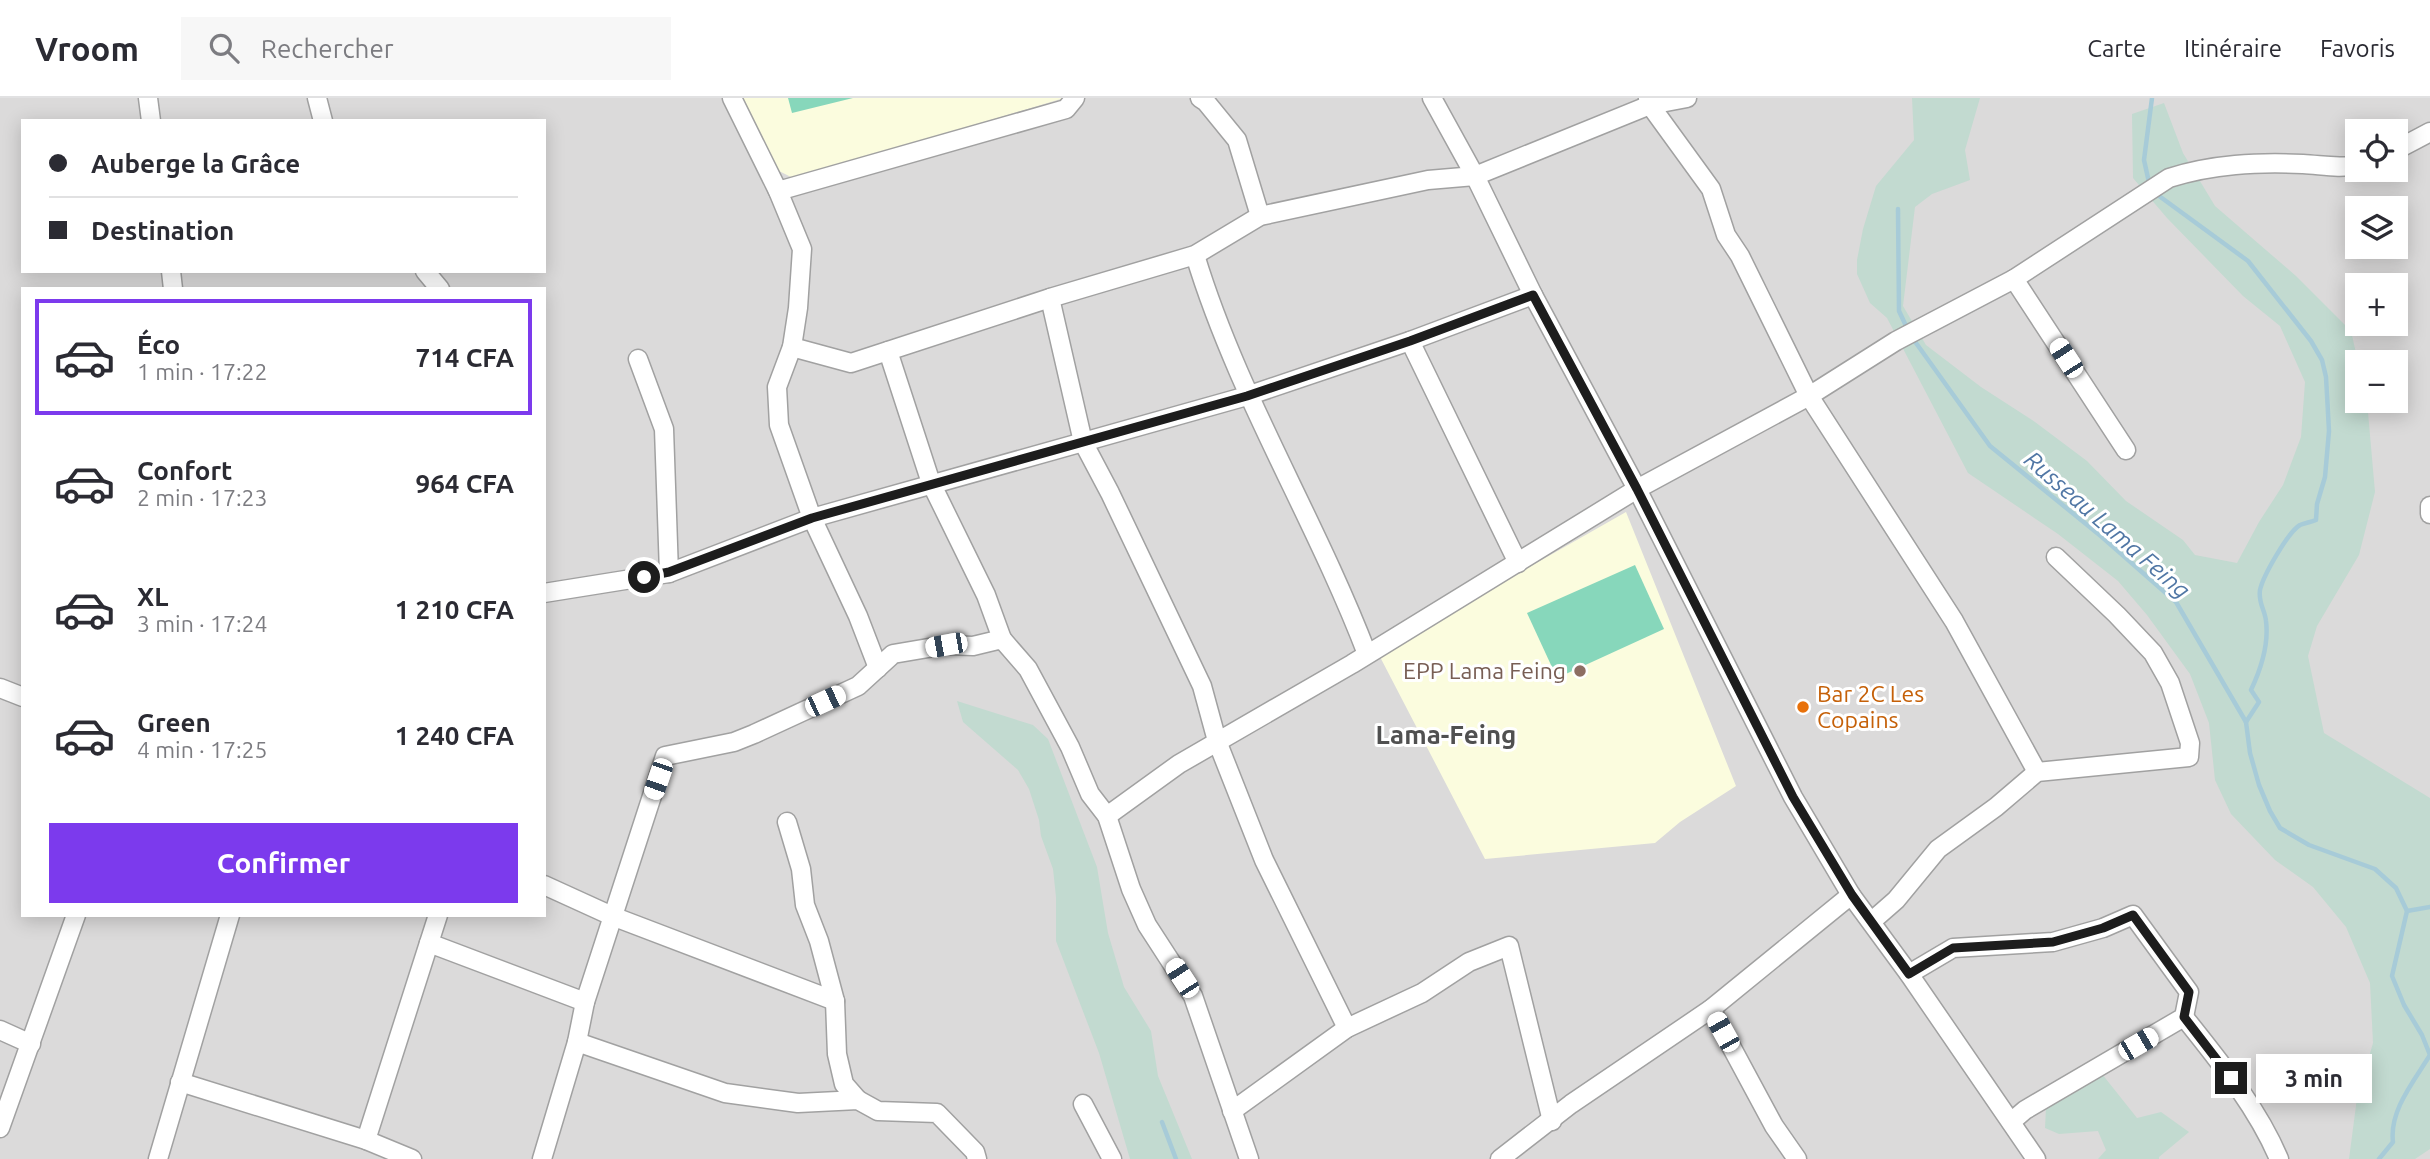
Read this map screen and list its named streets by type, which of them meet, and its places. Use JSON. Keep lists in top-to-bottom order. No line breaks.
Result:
{"districts":["Lama-Feing"],"water":["Russeau Lama Feing"],"places":["EPP Lama Feing","Bar 2C Les Copains"],"page":{"header":"Vroom","search":"Rechercher","nav":["Carte","Itinéraire","Favoris"],"map_buttons":["+","−"],"banner":["Auberge la Grâce","Destination"],"list":[{"name":"Éco","note":"1 min · 17:22","value":"714 CFA"},{"name":"Confort","note":"2 min · 17:23","value":"964 CFA"},{"name":"XL","note":"3 min · 17:24","value":"1 210 CFA"},{"name":"Green","note":"4 min · 17:25","value":"1 240 CFA"}],"buttons":"Confirmer","bubble":"3 min"}}
